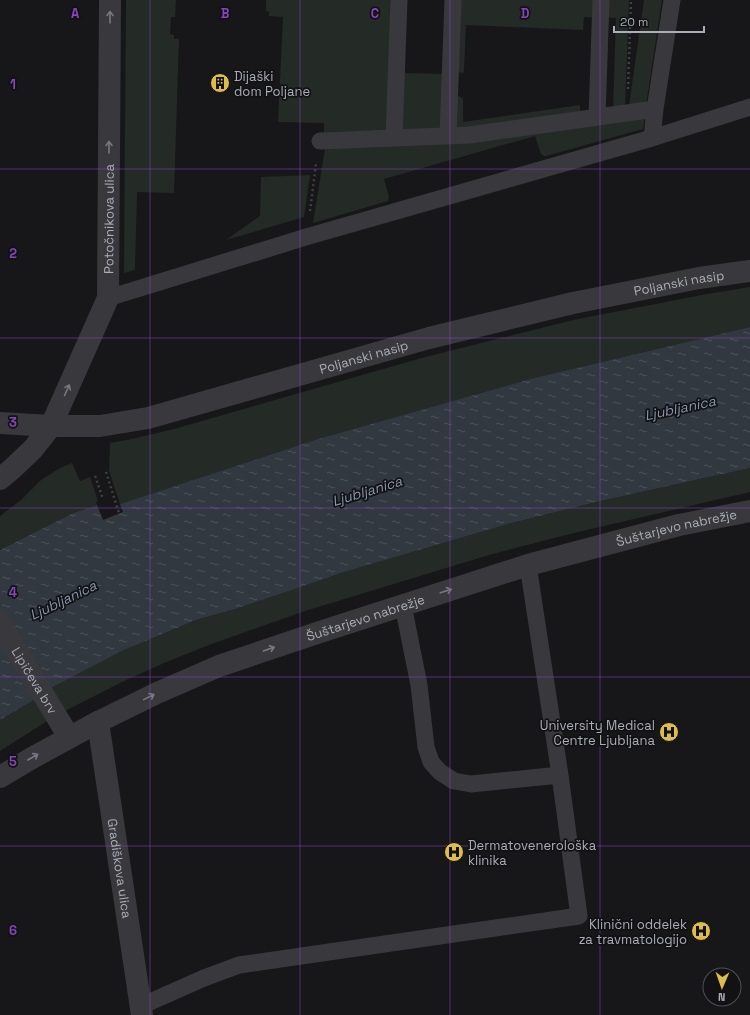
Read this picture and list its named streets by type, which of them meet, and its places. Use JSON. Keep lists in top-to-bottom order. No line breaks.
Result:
{"streets":{"street":["Potočnikova ulica","Poljanski nasip","Šuštarjevo nabrežje","Lipičeva brv","Gradiškova ulica"]},"crossings":[["Potočnikova ulica","Poljanski nasip"],["Šuštarjevo nabrežje","Lipičeva brv"],["Šuštarjevo nabrežje","Gradiškova ulica"]],"one_way":["Potočnikova ulica","Šuštarjevo nabrežje"],"water":["Ljubljanica"],"places":{"building":["Dijaški dom Poljane"],"hospital":["University Medical Centre Ljubljana","Dermatovenerološka klinika","Klinični oddelek za travmatologijo"]},"scale_bar":"20 m","north":"bottom","grid":{"columns":["A","B","C","D"],"rows":["1","2","3","4","5","6"]}}
